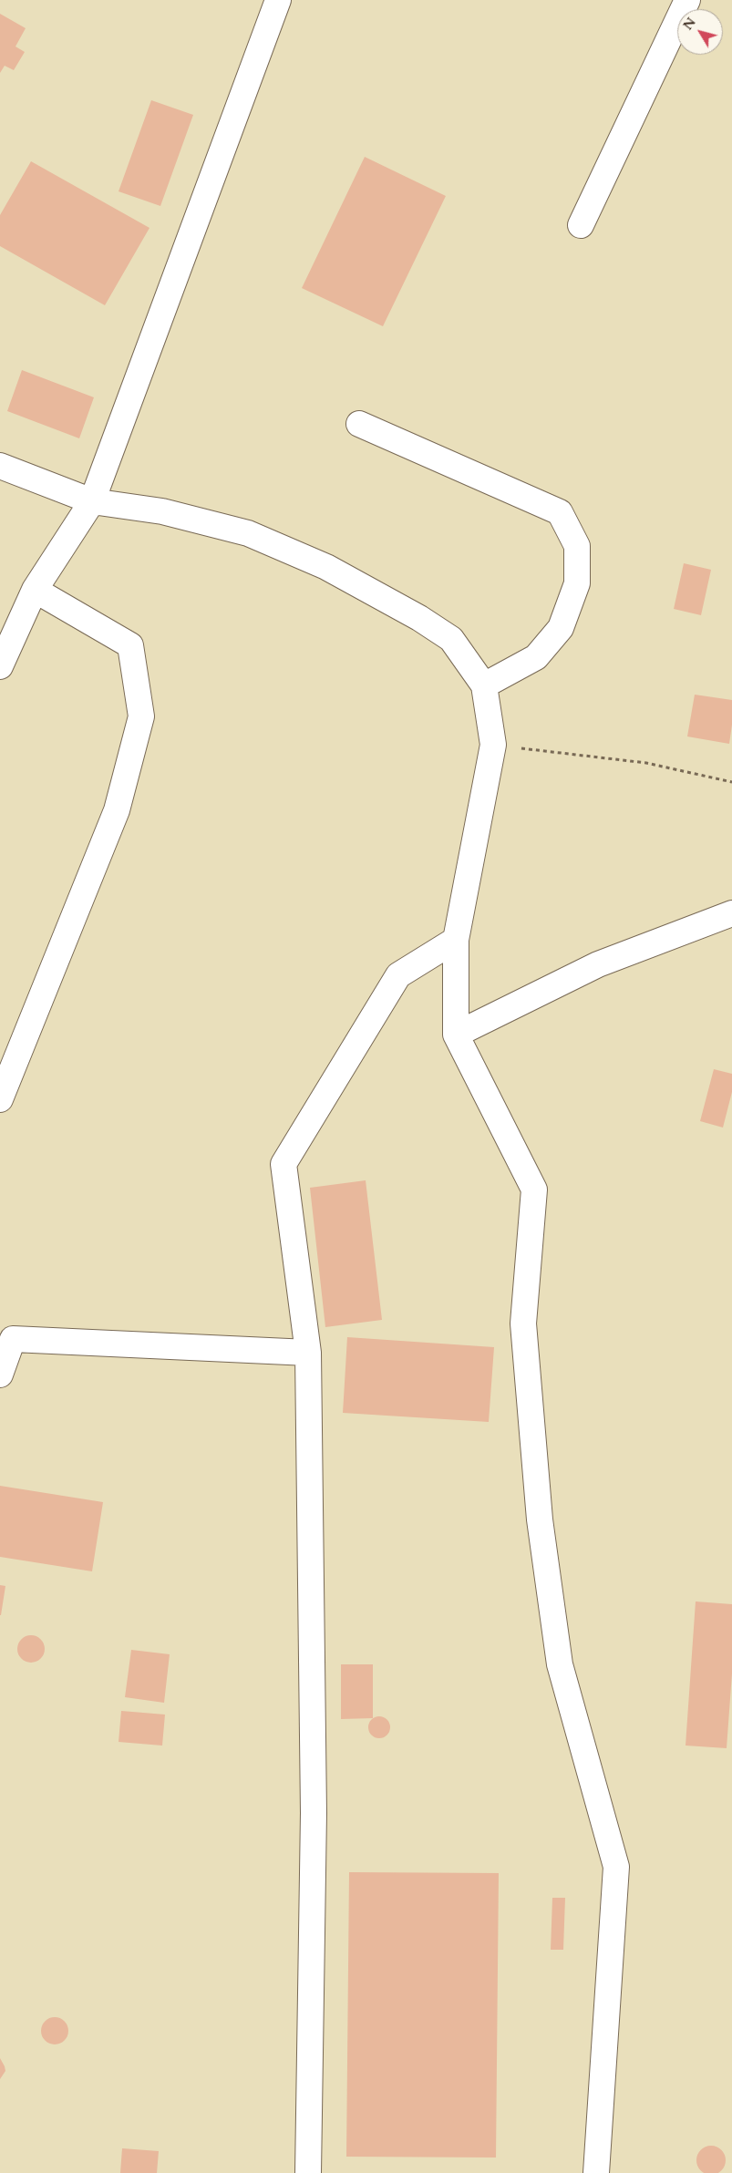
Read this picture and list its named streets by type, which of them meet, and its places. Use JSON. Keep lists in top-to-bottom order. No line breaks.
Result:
{"north":"top left"}
